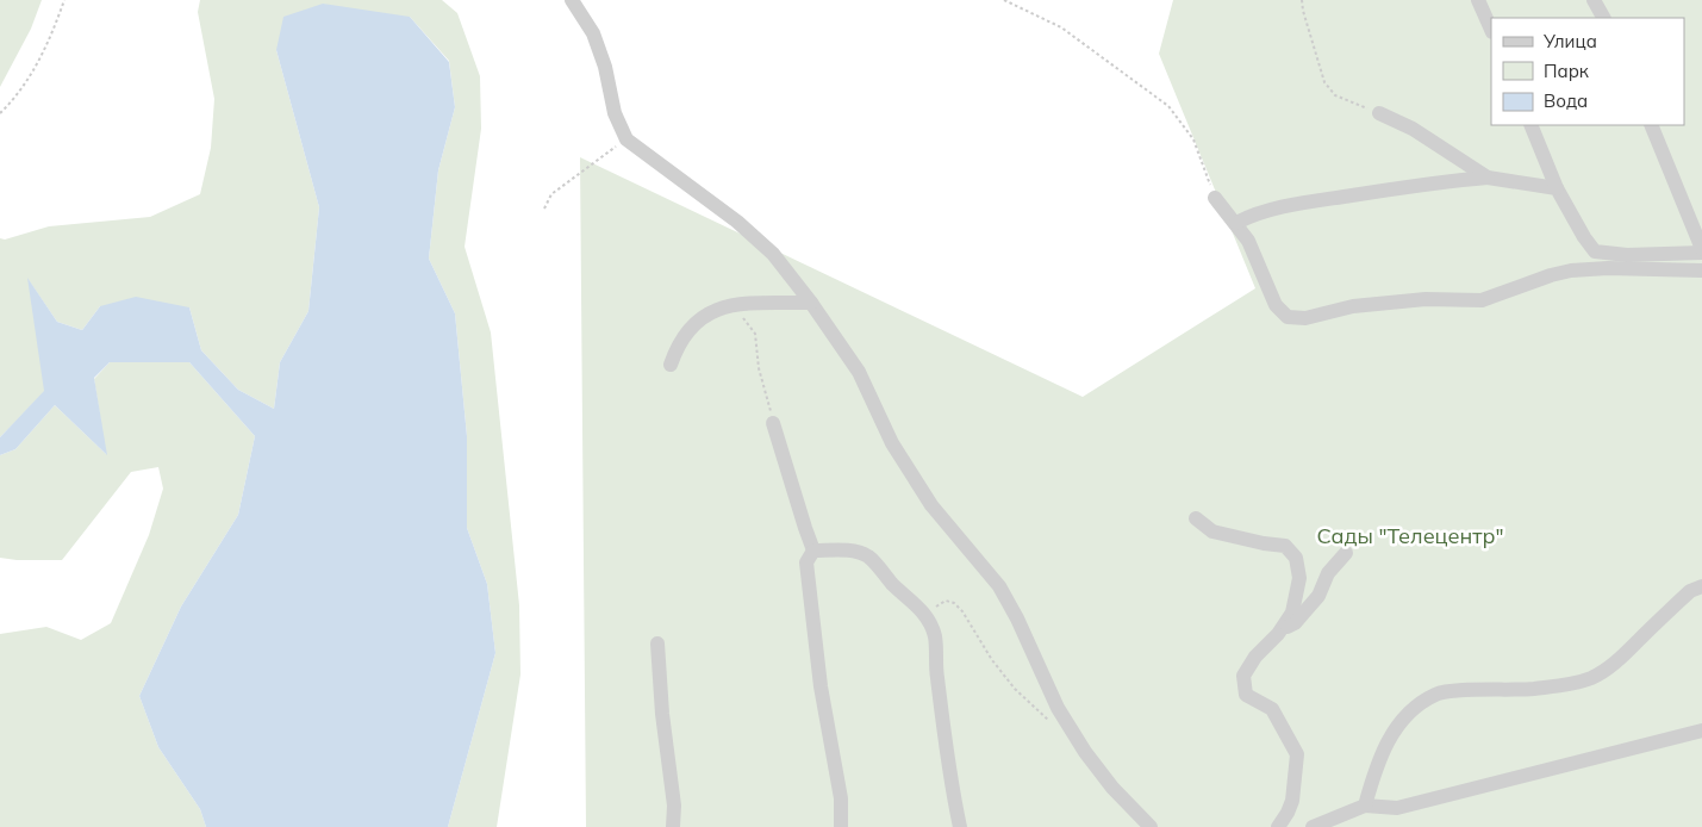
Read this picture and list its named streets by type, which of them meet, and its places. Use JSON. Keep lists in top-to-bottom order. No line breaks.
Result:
{"parks":["Сады \"Телецентр\""],"legend":["Улица","Парк","Вода"]}
